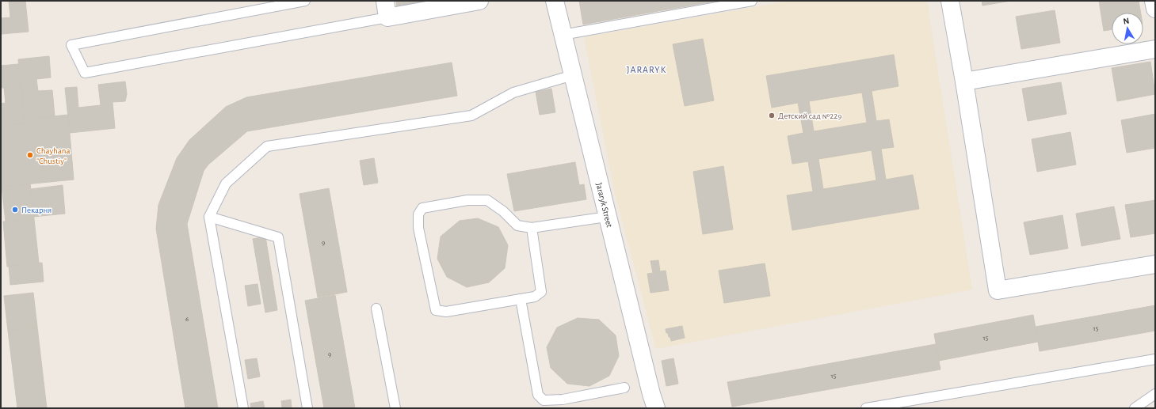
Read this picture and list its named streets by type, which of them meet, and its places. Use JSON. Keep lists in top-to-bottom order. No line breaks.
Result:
{"streets":{"street":["Jararyk Street"]},"districts":["JARARYK"],"places":["Детский сад №229","Chayhana \"Chustiy\"","Пекарня"],"house_numbers":["9","6","15","15","9","15"],"north":"top"}
